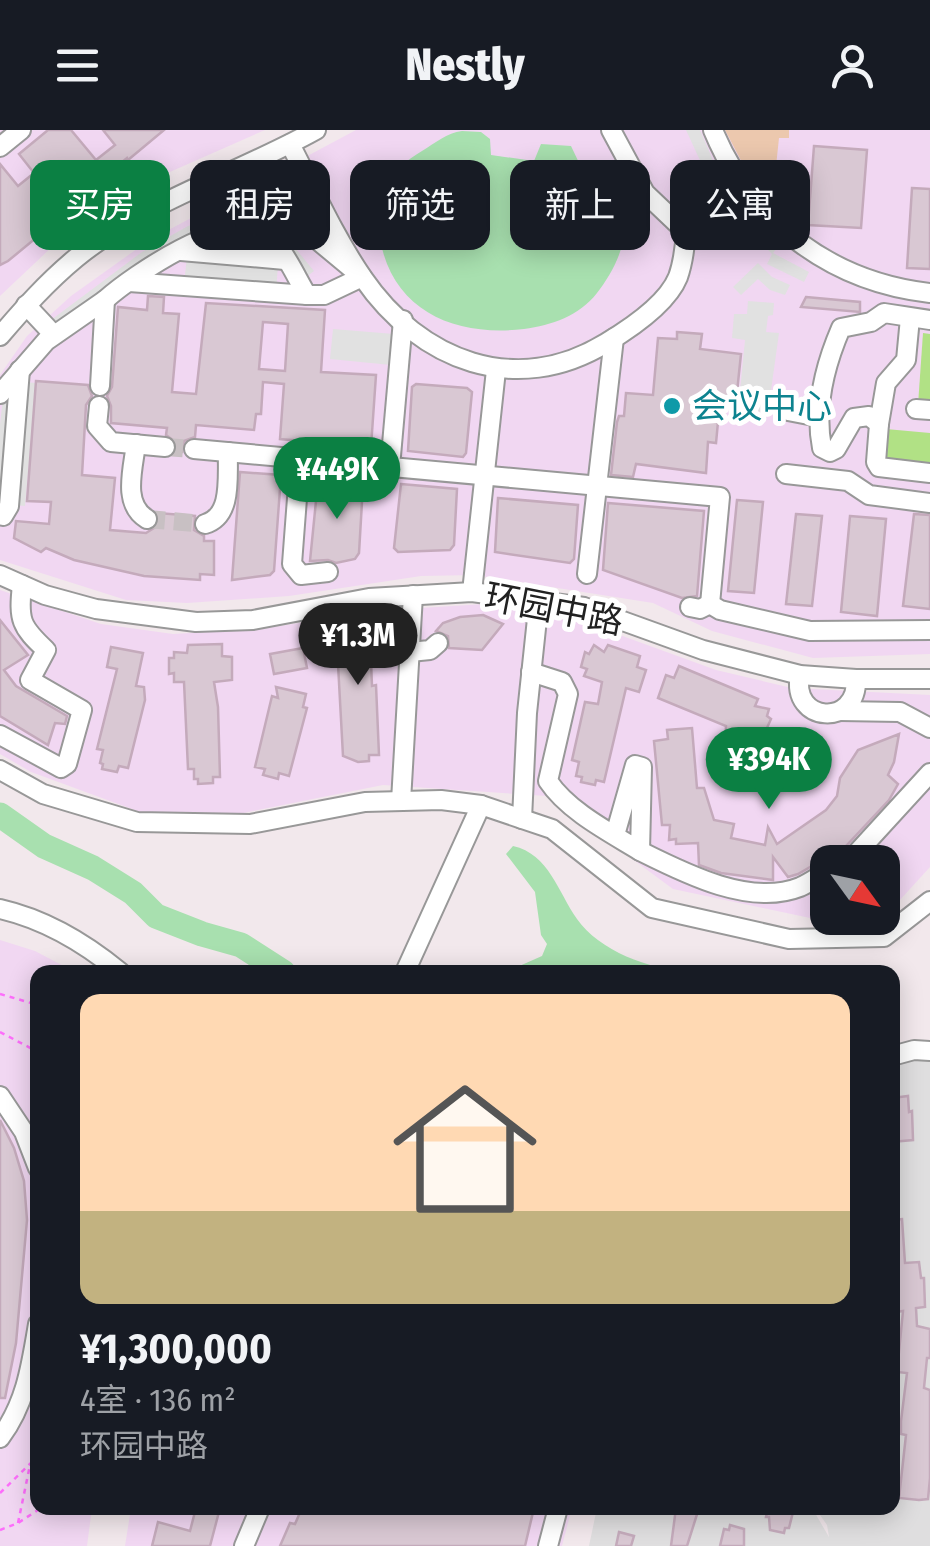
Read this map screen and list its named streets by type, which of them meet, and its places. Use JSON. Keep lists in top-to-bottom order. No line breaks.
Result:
{"streets":{"street":["环园中路"]},"places":["会议中心"],"north":"bottom right","page":{"header":"Nestly","chip":["买房","租房","筛选","新上","公寓"],"price":["¥449K","¥1.3M","¥394K"],"list":[{"name":"¥1,300,000","note":"4室 · 136 m² · 环园中路"}]}}
